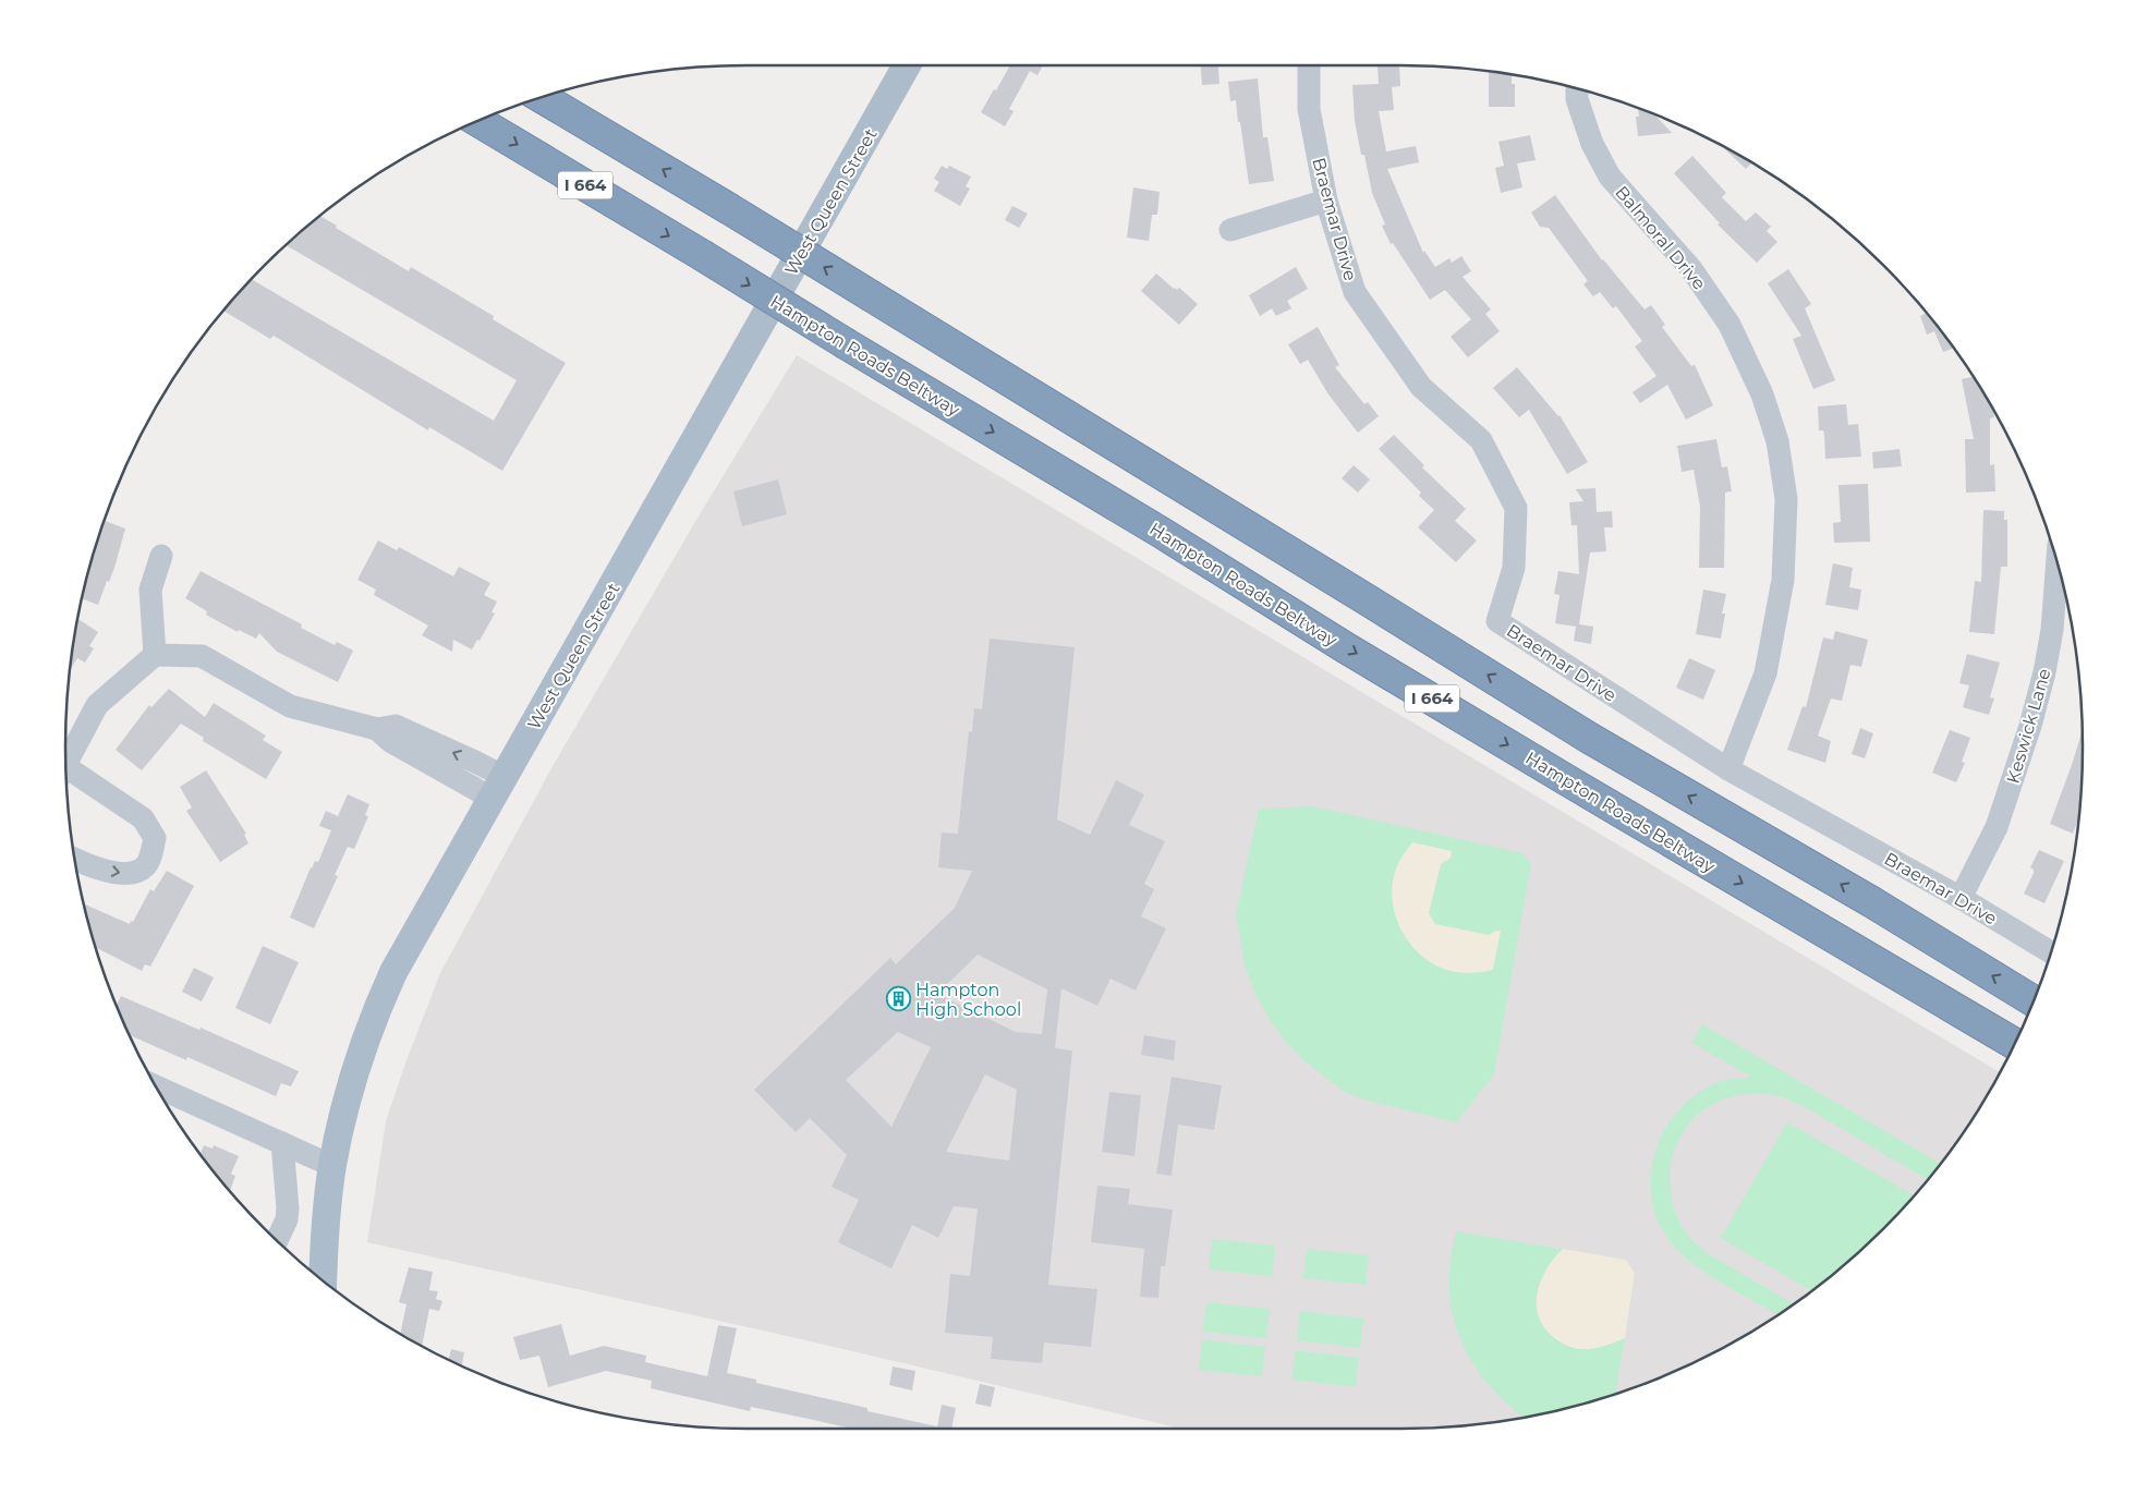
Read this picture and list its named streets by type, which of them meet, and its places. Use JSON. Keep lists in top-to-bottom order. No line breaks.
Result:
{"streets":{"highway":["I 664","Hampton Roads Beltway"],"main road":["West Queen Street"],"street":["Braemar Drive","Balmoral Drive","Keswick Lane"]},"crossings":[["Braemar Drive","Balmoral Drive"],["Braemar Drive","Keswick Lane"]],"places":{"building":["Hampton High School"]}}
